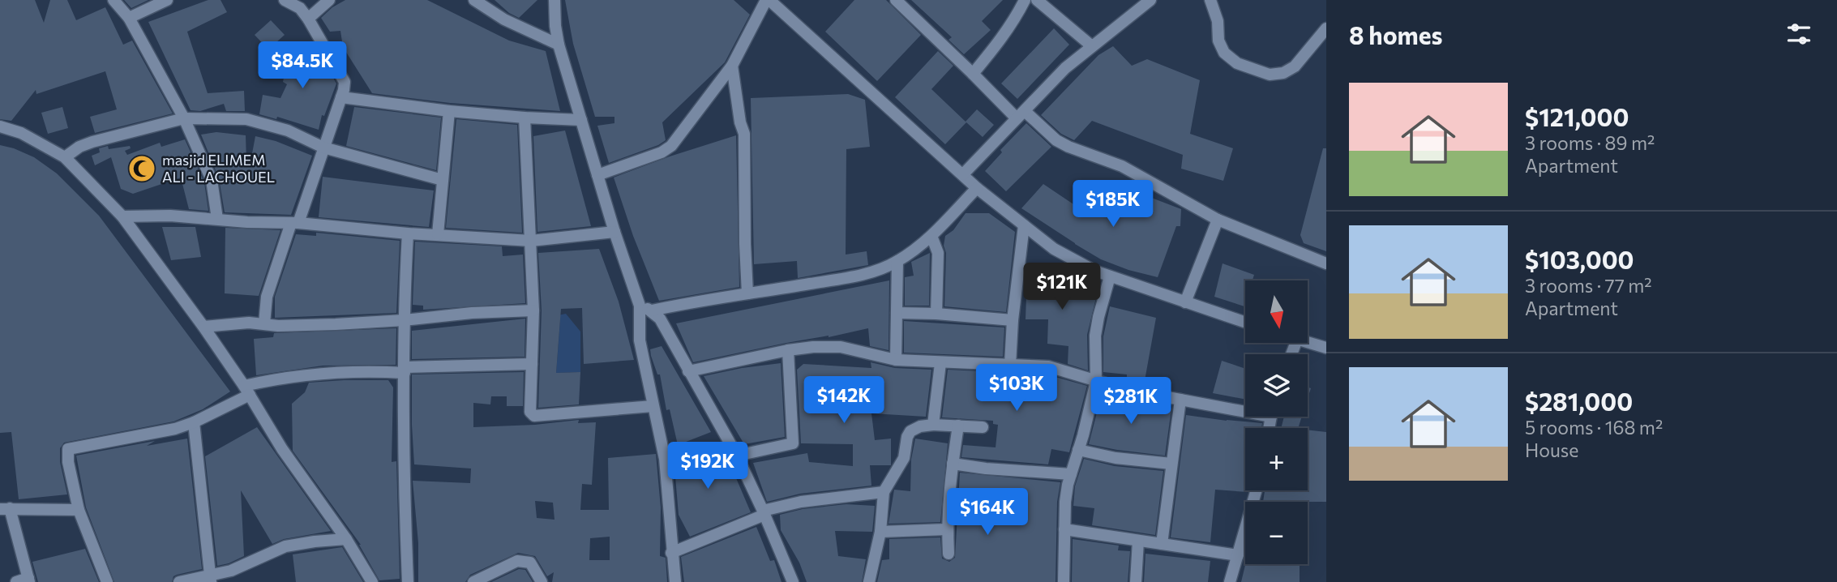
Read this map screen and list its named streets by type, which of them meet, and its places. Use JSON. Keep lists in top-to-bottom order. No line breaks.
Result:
{"places":{"mosque":["masjid ELIMEM ALI - LACHOUEL"]},"north":"bottom","page":{"heading":"8 homes","price":["$84.5K","$185K","$121K","$103K","$142K","$281K","$192K","$164K"],"list":[{"name":"$121,000","note":"3 rooms · 89 m² · Apartment"},{"name":"$103,000","note":"3 rooms · 77 m² · Apartment"},{"name":"$281,000","note":"5 rooms · 168 m² · House"}],"map_buttons":["+","−"]}}
